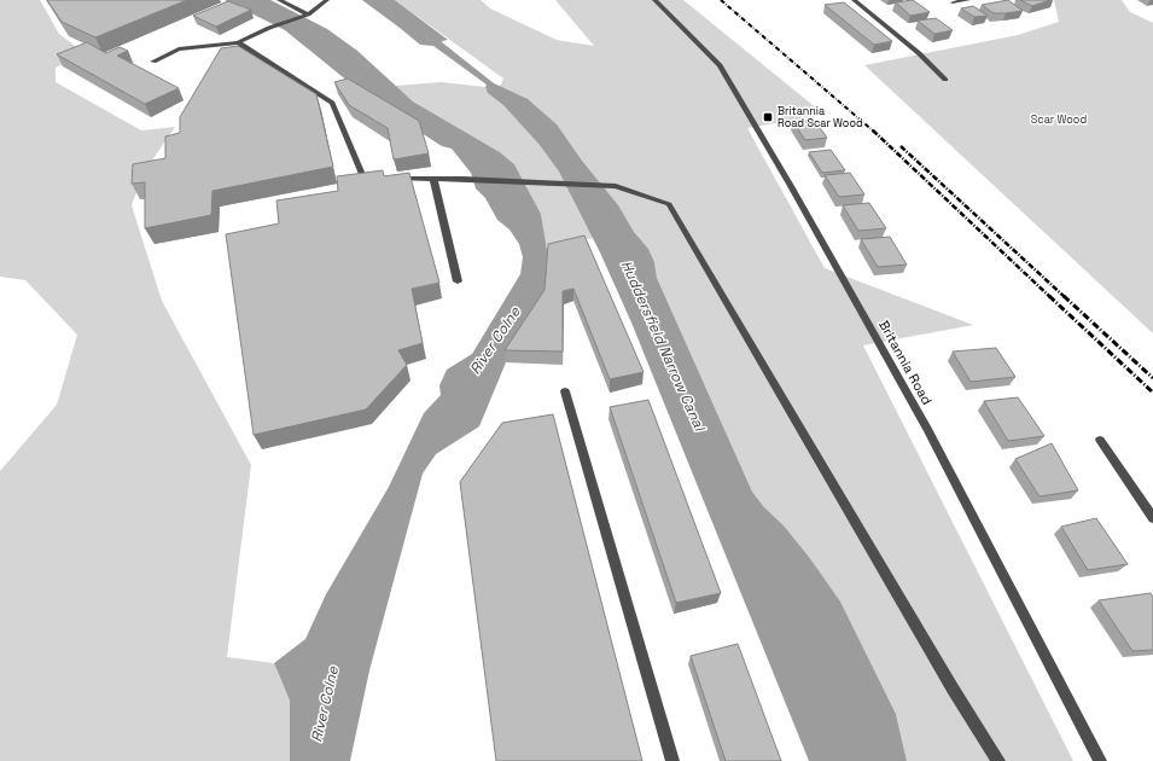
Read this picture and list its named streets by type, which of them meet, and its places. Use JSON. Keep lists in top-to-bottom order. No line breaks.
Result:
{"streets":{"street":["Britannia Road"]},"water":["River Colne","Huddersfield Narrow Canal"],"parks":["Scar Wood"],"places":{"transit":["Britannia Road Scar Wood"]}}
